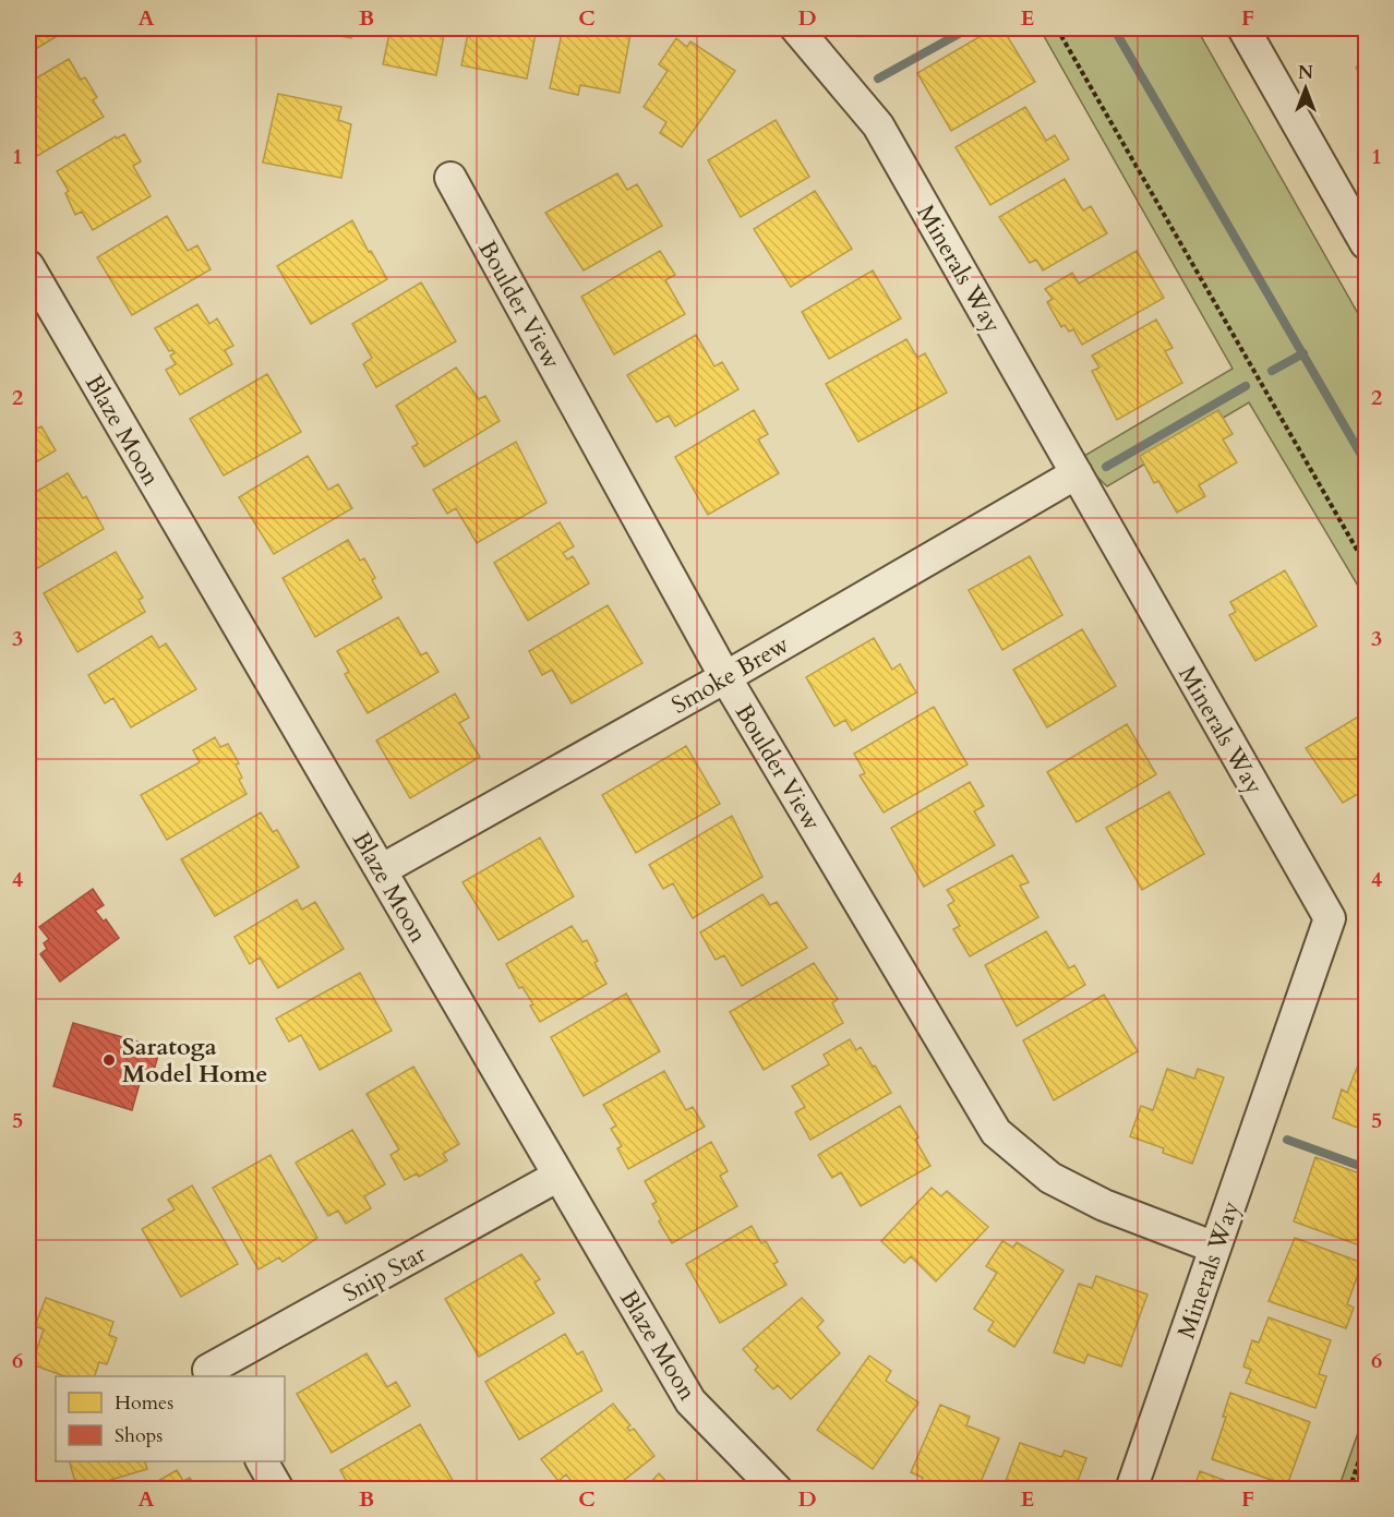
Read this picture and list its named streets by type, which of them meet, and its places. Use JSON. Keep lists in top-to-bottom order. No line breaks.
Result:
{"streets":{"street":["Minerals Way","Boulder View","Blaze Moon","Smoke Brew","Snip Star"]},"crossings":[["Minerals Way","Boulder View"],["Minerals Way","Smoke Brew"],["Boulder View","Smoke Brew"],["Blaze Moon","Smoke Brew"],["Blaze Moon","Snip Star"]],"places":["Saratoga Model Home"],"legend":["Homes","Shops"],"north":"top","grid":{"columns":["A","B","C","D","E","F"],"rows":["1","2","3","4","5","6"]}}
